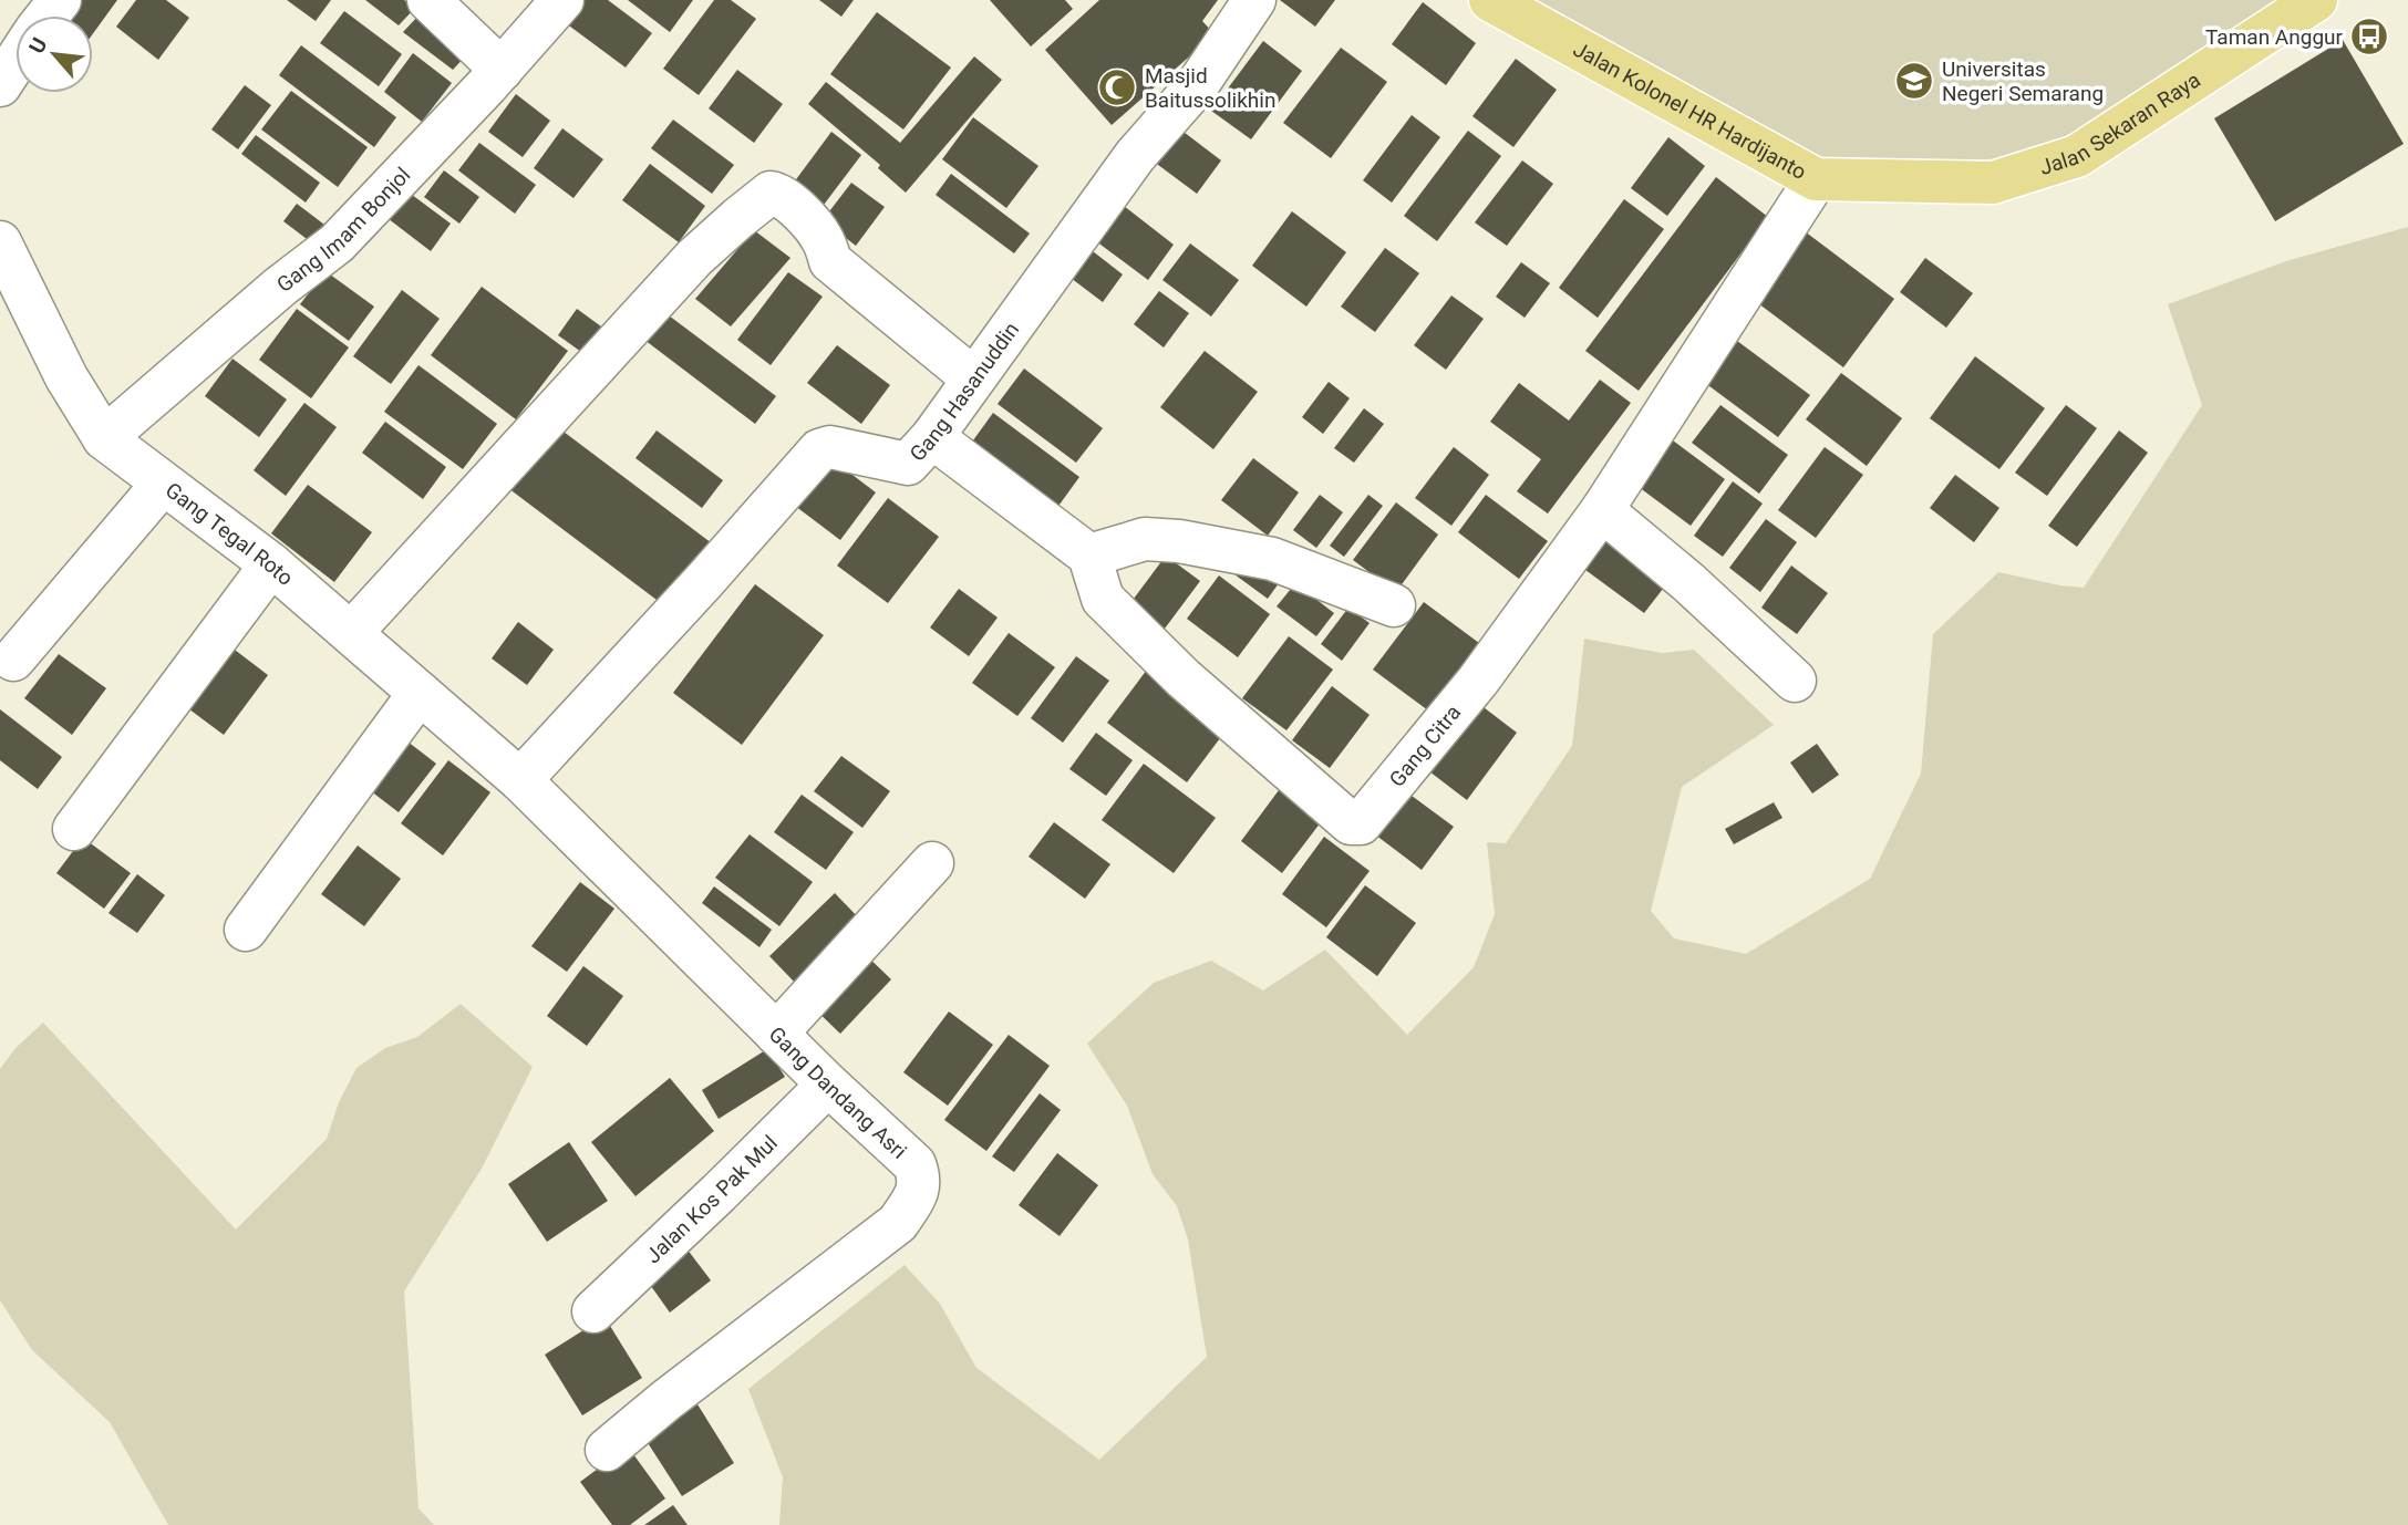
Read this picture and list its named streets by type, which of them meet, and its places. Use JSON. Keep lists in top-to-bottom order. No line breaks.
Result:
{"streets":{"main road":["Jalan Kolonel HR Hardijanto","Jalan Sekaran Raya"],"street":["Gang Imam Bonjol","Gang Hasanuddin","Gang Tegal Roto","Gang Citra","Gang Dandang Asri","Jalan Kos Pak Mul"]},"crossings":[["Jalan Kolonel HR Hardijanto","Jalan Sekaran Raya"],["Jalan Kolonel HR Hardijanto","Gang Citra"],["Gang Imam Bonjol","Gang Tegal Roto"],["Gang Hasanuddin","Gang Tegal Roto"],["Gang Hasanuddin","Gang Dandang Asri"],["Gang Tegal Roto","Gang Dandang Asri"],["Gang Dandang Asri","Jalan Kos Pak Mul"]],"places":{"bus stop":["Taman Anggur"],"school or university":["Universitas Negeri Semarang"],"mosque":["Masjid Baitussolikhin"]},"north":"top left"}
